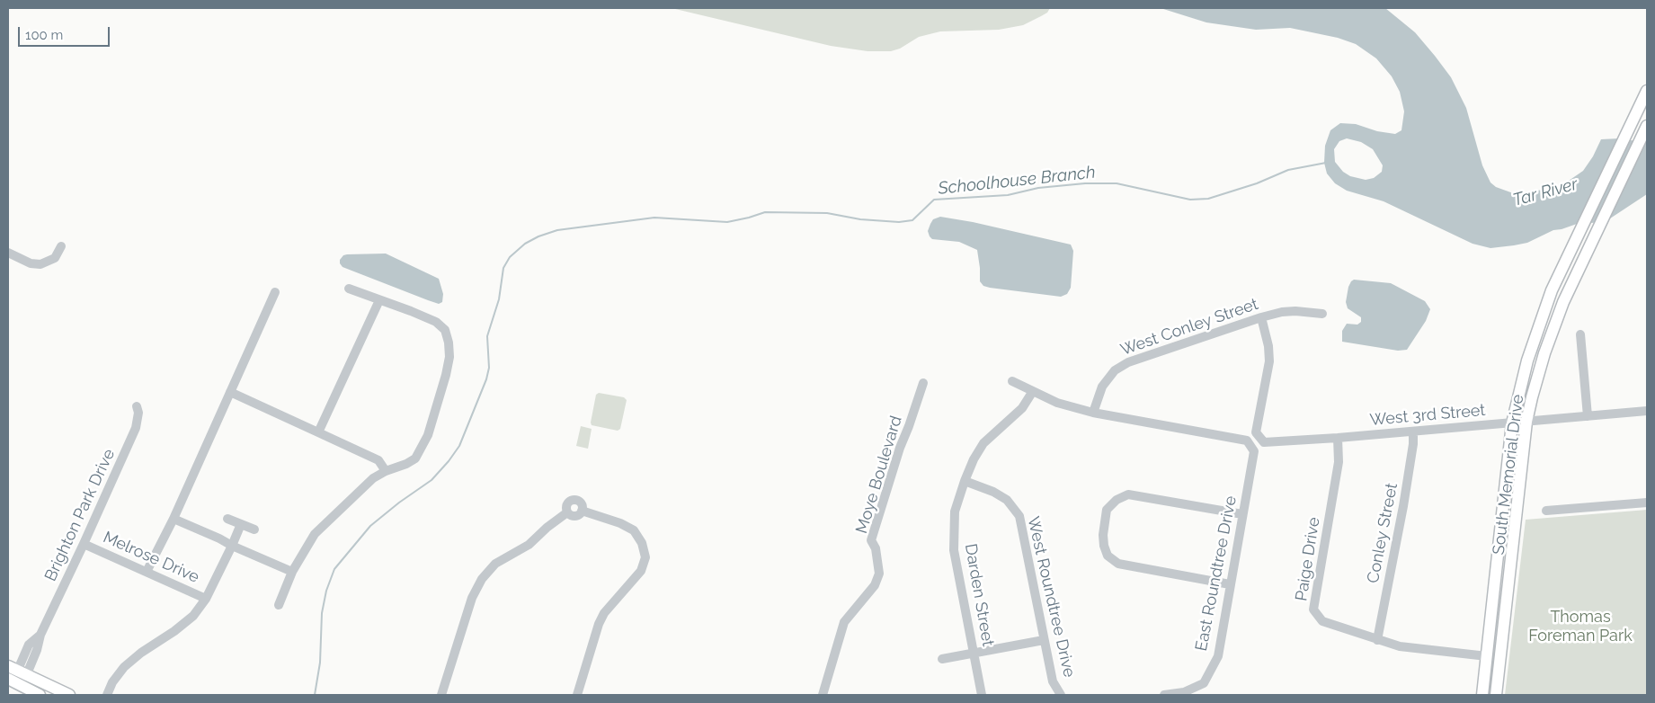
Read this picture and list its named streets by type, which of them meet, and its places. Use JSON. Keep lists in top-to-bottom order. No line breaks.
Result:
{"streets":{"main road":["South Memorial Drive"],"street":["West Conley Street","West 3rd Street","Moye Boulevard","Brighton Park Drive","Conley Street","Melrose Drive","Paige Drive","East Roundtree Drive","Darden Street","West Roundtree Drive"]},"crossings":[["West Conley Street","West 3rd Street"],["West Conley Street","East Roundtree Drive"],["West 3rd Street","South Memorial Drive"],["West 3rd Street","Conley Street"],["West 3rd Street","Paige Drive"],["South Memorial Drive","Paige Drive"],["Brighton Park Drive","Melrose Drive"],["Conley Street","Paige Drive"],["Darden Street","West Roundtree Drive"]],"water":["Schoolhouse Branch","Tar River"],"parks":["Thomas Foreman Park"],"scale_bar":"100 m"}
